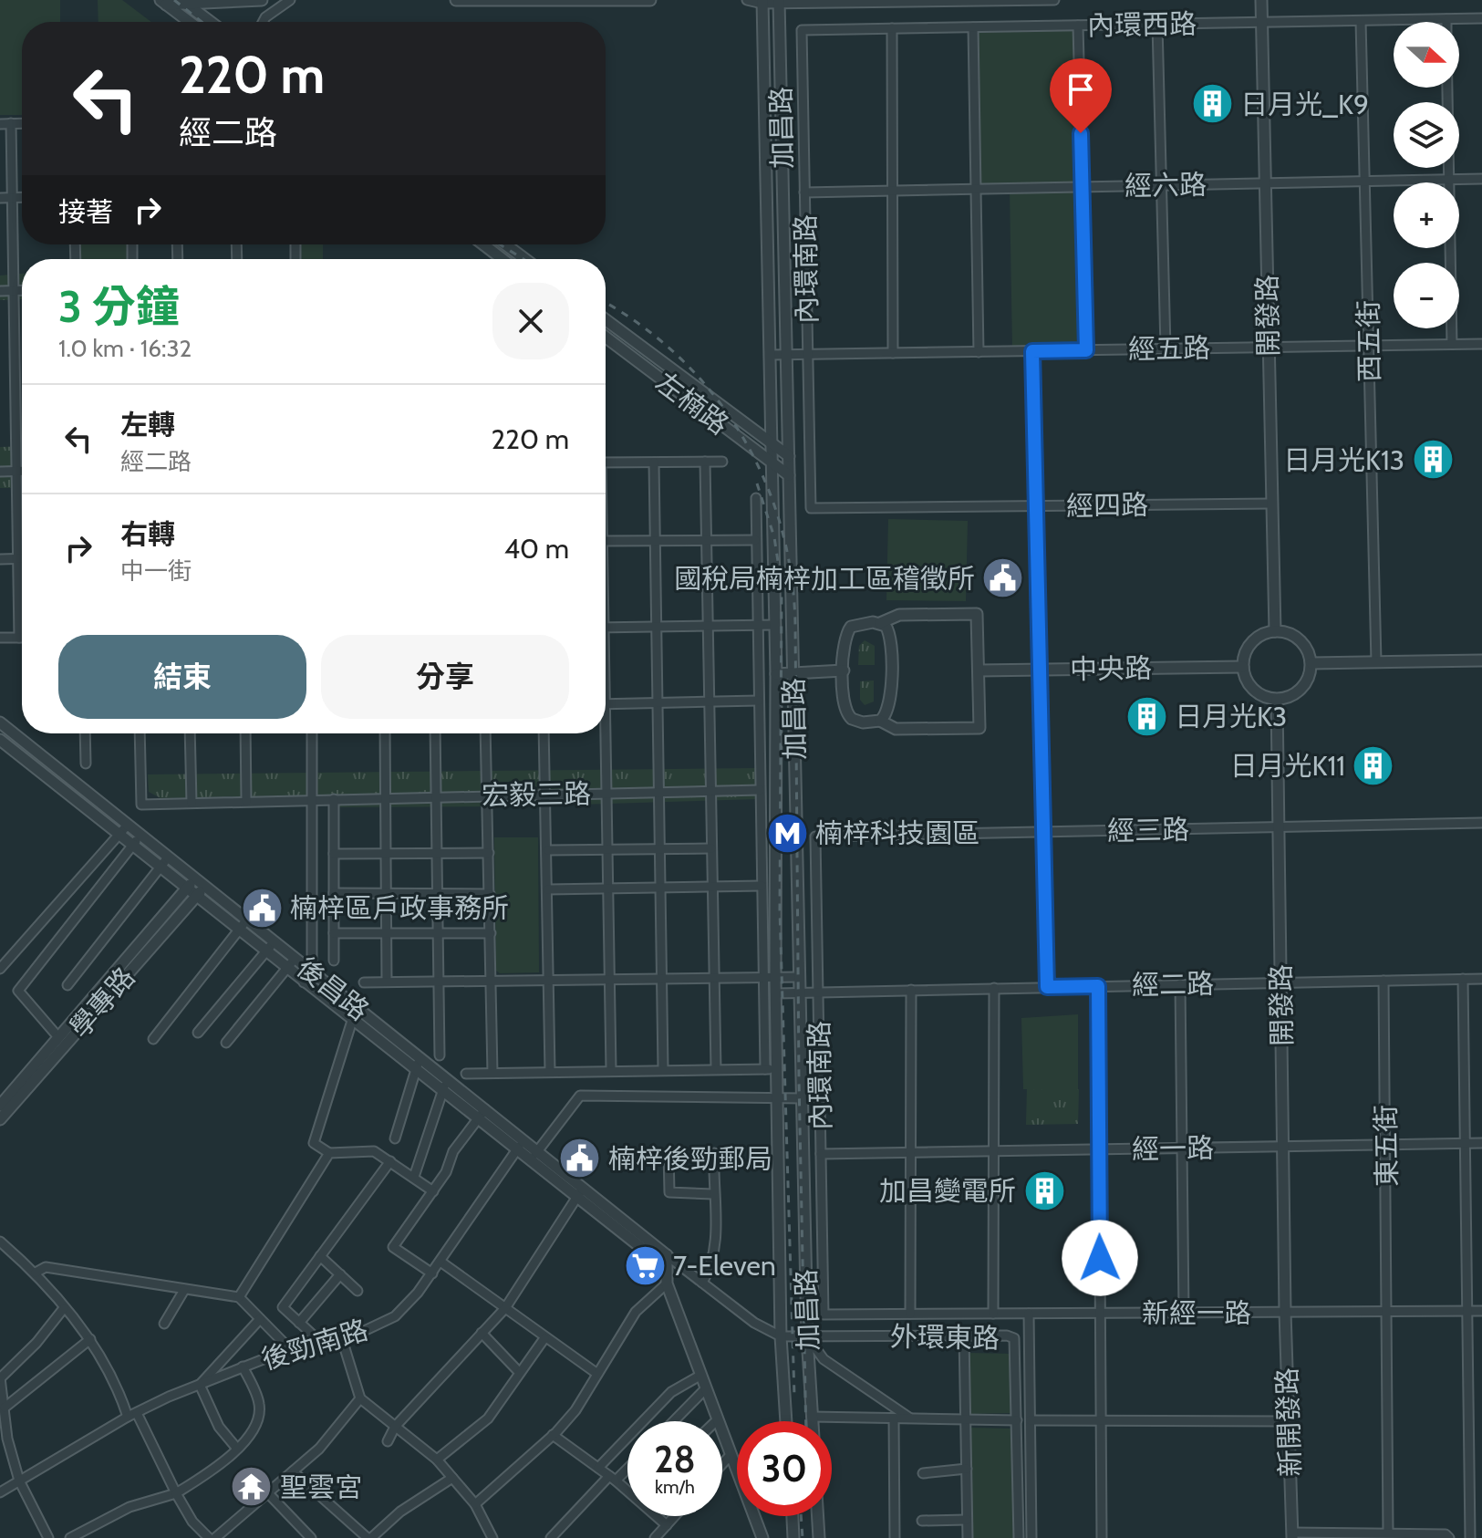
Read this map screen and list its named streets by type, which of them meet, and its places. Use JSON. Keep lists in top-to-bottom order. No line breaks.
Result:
{"streets":{"street":["內環西路","加昌路","經六路","內環南路","開發路","西五街","經五路","左楠路","經四路","中央路","宏毅三路","經三路","經二路","後昌路","學專路","東五街","經一路","新經一路","外環東路","後勁南路","新開發路"]},"crossings":[["內環西路","內環南路"],["內環西路","開發路"],["內環西路","西五街"],["加昌路","經五路"],["加昌路","左楠路"],["加昌路","經二路"],["加昌路","外環東路"],["經六路","內環南路"],["經六路","開發路"],["經六路","西五街"],["內環南路","經五路"],["內環南路","經四路"],["內環南路","經三路"],["內環南路","經二路"],["內環南路","經一路"],["內環南路","新經一路"],["開發路","經五路"],["開發路","經四路"],["開發路","中央路"],["開發路","經三路"],["開發路","經二路"],["開發路","經一路"],["開發路","新經一路"],["開發路","新開發路"],["西五街","經五路"],["經二路","東五街"],["後昌路","學專路"],["後昌路","後勁南路"],["東五街","經一路"],["東五街","新經一路"],["新經一路","新開發路"]],"places":{"building":["日月光_K9","日月光K13","日月光K3","日月光K11","加昌變電所"],"public building":["國稅局楠梓加工區稽徵所","楠梓區戶政事務所","楠梓後勁郵局"],"metro station":["楠梓科技園區"],"supermarket":["7-Eleven"],"temple":["聖雲宮"]},"north":"right","page":{"map_buttons":["+","−"],"turn":["220 m","經二路"],"then":"接著","heading":["3 分鐘","1.0 km · 16:32"],"list":[{"name":"左轉","note":"經二路","value":"220 m"},{"name":"右轉","note":"中一街","value":"40 m"}],"buttons":["結束","分享"],"speed":"28 km/h","limit":"30"}}
